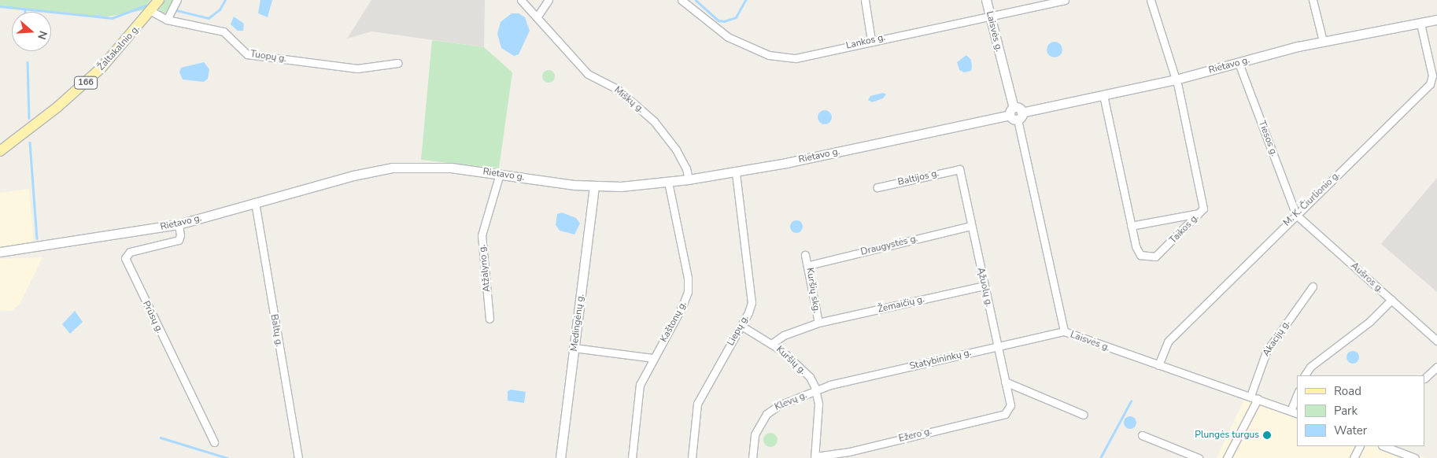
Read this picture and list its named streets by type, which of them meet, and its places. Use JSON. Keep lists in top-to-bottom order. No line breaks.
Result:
{"streets":{"main road":["Laisvės g.","Žaltakalnio g.","Rietavo g.","166","Medingėnų g."],"street":["Lankos g.","Tuopų g.","Miškų g.","Tiesos g.","Baltijos g.","M. K. Čiurlionio g.","Taikos g.","Draugystės g.","Atžalyno g.","Aušros g.","Ąžuolų g.","Kuršių skg.","Žemaičių g.","Prūsų g.","Kaštonų g.","Baltų g.","Liepų g.","Akacijų g.","Statybininkų g.","Kuršių g.","Klevų g.","Ežero g."]},"crossings":[["Laisvės g.","Lankos g."],["Laisvės g.","Rietavo g."],["Laisvės g.","M. K. Čiurlionio g."],["Laisvės g.","Akacijų g."],["Laisvės g.","Statybininkų g."],["Žaltakalnio g.","Tuopų g."],["Rietavo g.","Miškų g."],["Rietavo g.","Tiesos g."],["Rietavo g.","M. K. Čiurlionio g."],["Rietavo g.","Taikos g."],["Rietavo g.","Atžalyno g."],["Rietavo g.","Prūsų g."],["Rietavo g.","Kaštonų g."],["Rietavo g.","Medingėnų g."],["Rietavo g.","Baltų g."],["Rietavo g.","Liepų g."],["Tiesos g.","M. K. Čiurlionio g."],["Tiesos g.","Aušros g."],["Baltijos g.","Ąžuolų g."],["M. K. Čiurlionio g.","Aušros g."],["Draugystės g.","Ąžuolų g."],["Draugystės g.","Kuršių skg."],["Ąžuolų g.","Žemaičių g."],["Ąžuolų g.","Statybininkų g."],["Ąžuolų g.","Ežero g."],["Kuršių skg.","Žemaičių g."],["Kuršių skg.","Kuršių g."],["Liepų g.","Kuršių g."],["Statybininkų g.","Kuršių g."],["Statybininkų g.","Klevų g."],["Kuršių g.","Klevų g."]],"places":["Plungės turgus"],"legend":["Road","Park","Water"],"north":"right"}
